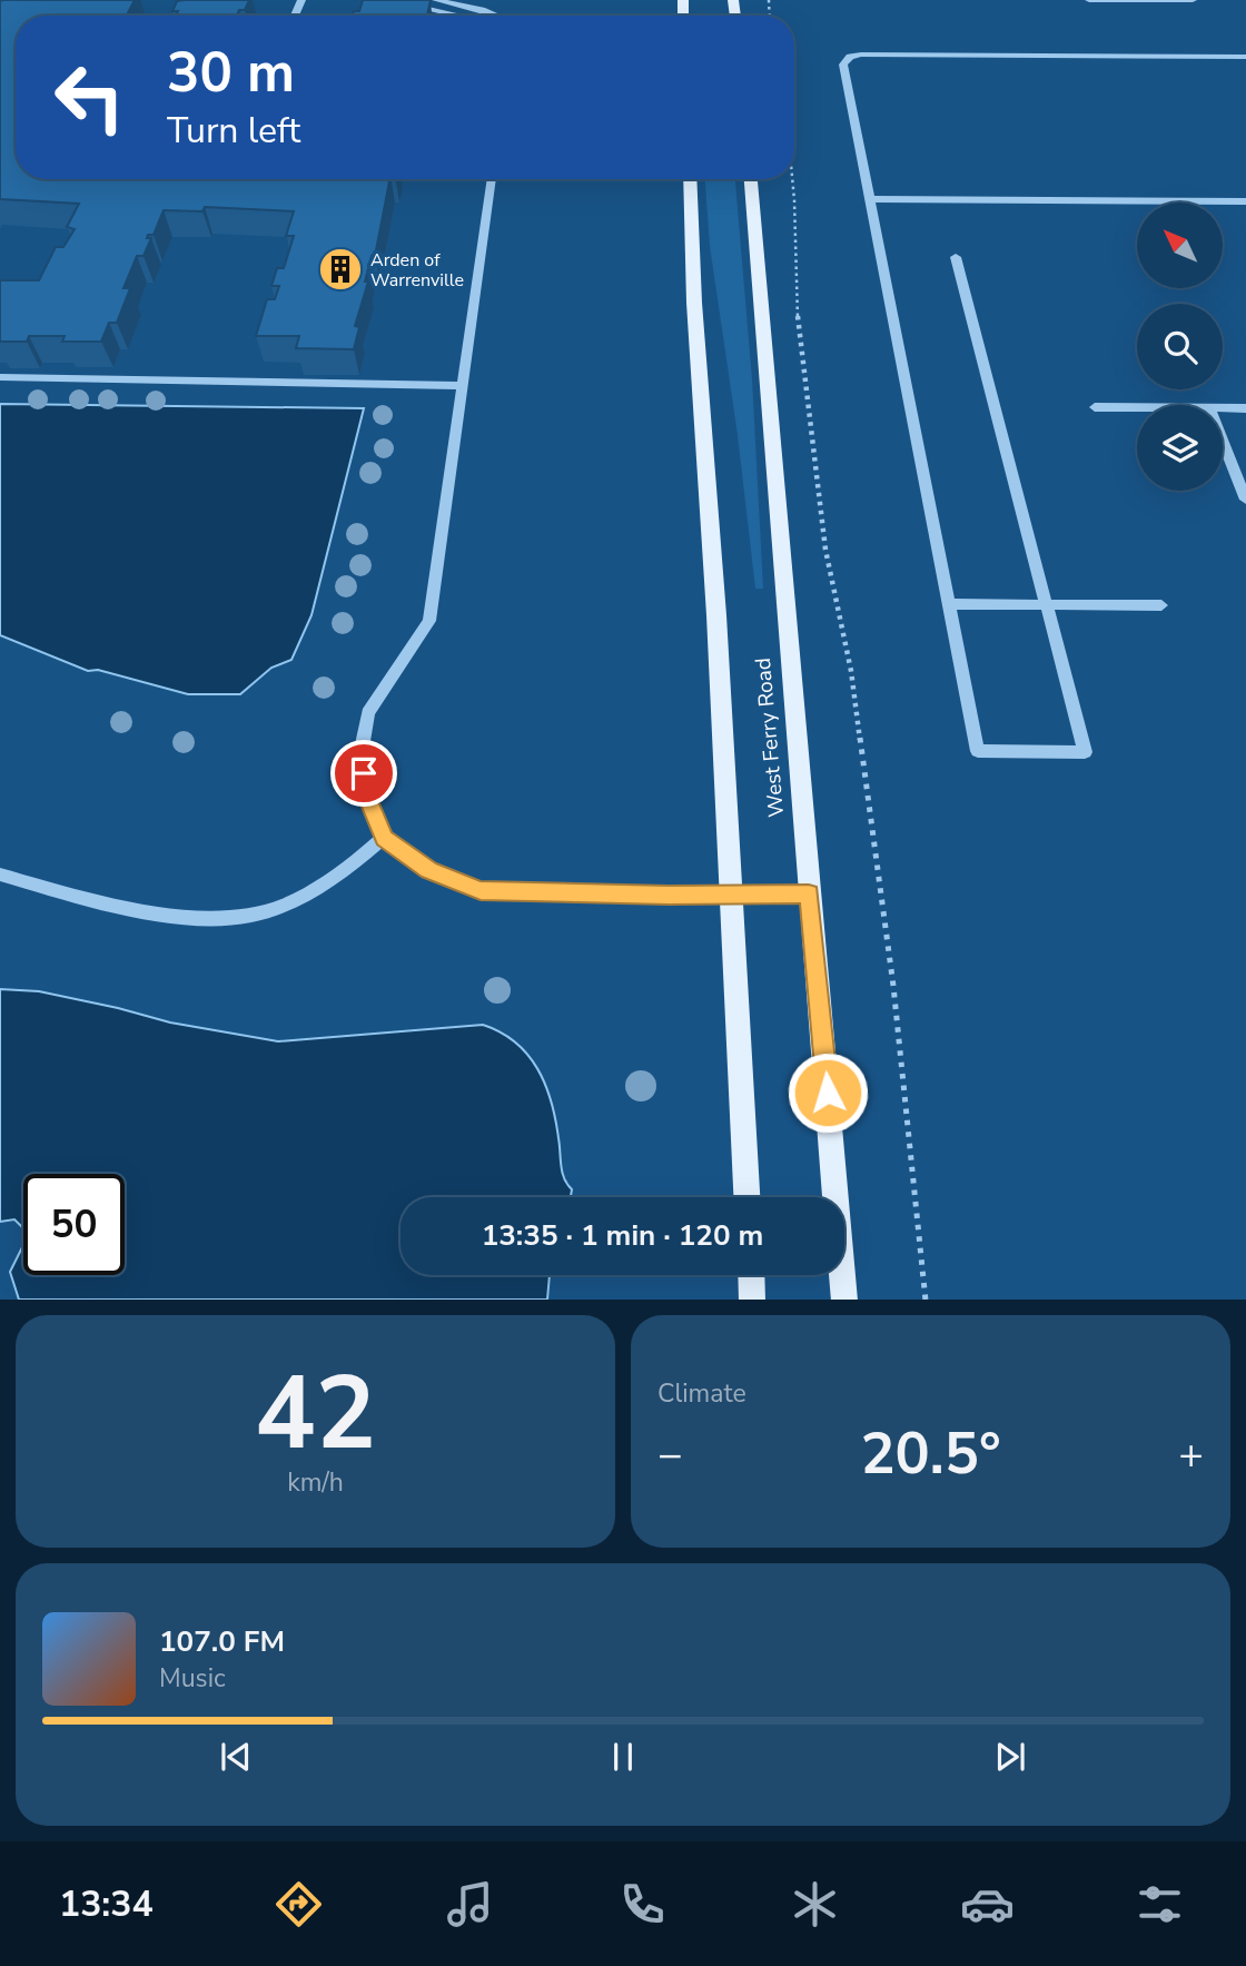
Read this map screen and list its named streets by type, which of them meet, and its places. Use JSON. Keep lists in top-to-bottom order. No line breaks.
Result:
{"streets":{"main road":["West Ferry Road"]},"places":{"building":["Arden of Warrenville"]},"north":"top left","page":{"turn":["30 m","Turn left"],"limit":"50","trip":"13:35 · 1 min · 120 m","tile":[["42","km/h"],"Climate"],"heat":["−","20.5°","+"],"song":["107.0 FM","Music"],"tabs":"13:34"}}
